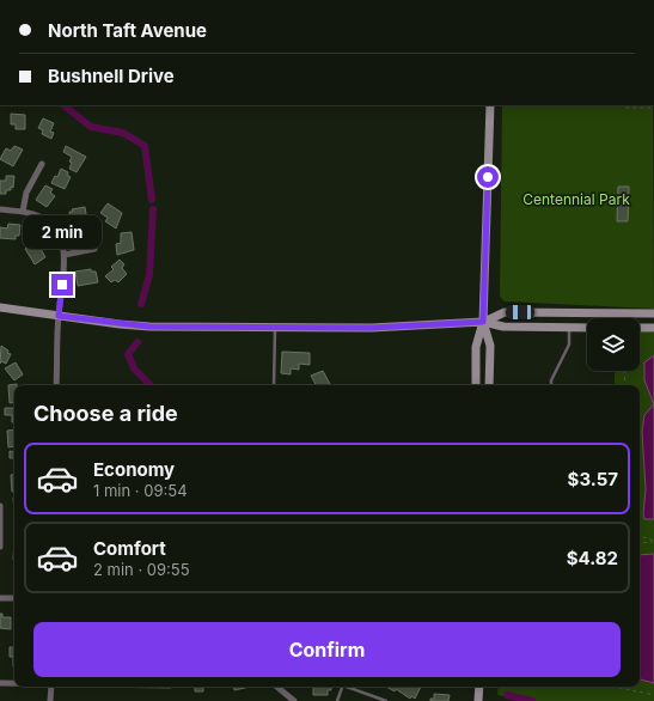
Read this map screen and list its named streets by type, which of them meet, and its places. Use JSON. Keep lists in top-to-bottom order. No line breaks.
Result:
{"parks":["Centennial Park"],"page":{"banner":["North Taft Avenue","Bushnell Drive"],"bubble":"2 min","heading":"Choose a ride","list":[{"name":"Economy","note":"1 min · 09:54","value":"$3.57"},{"name":"Comfort","note":"2 min · 09:55","value":"$4.82"}],"buttons":"Confirm"}}
